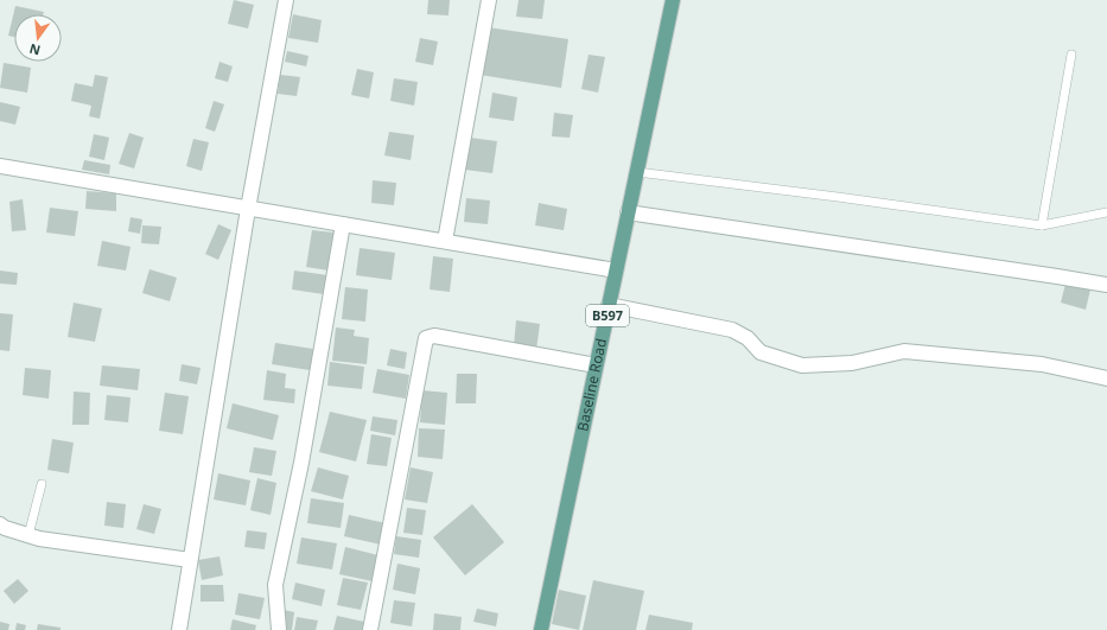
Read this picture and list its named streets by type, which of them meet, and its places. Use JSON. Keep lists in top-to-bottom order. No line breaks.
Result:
{"streets":{"main road":["B597","Baseline Road"]},"north":"bottom"}
